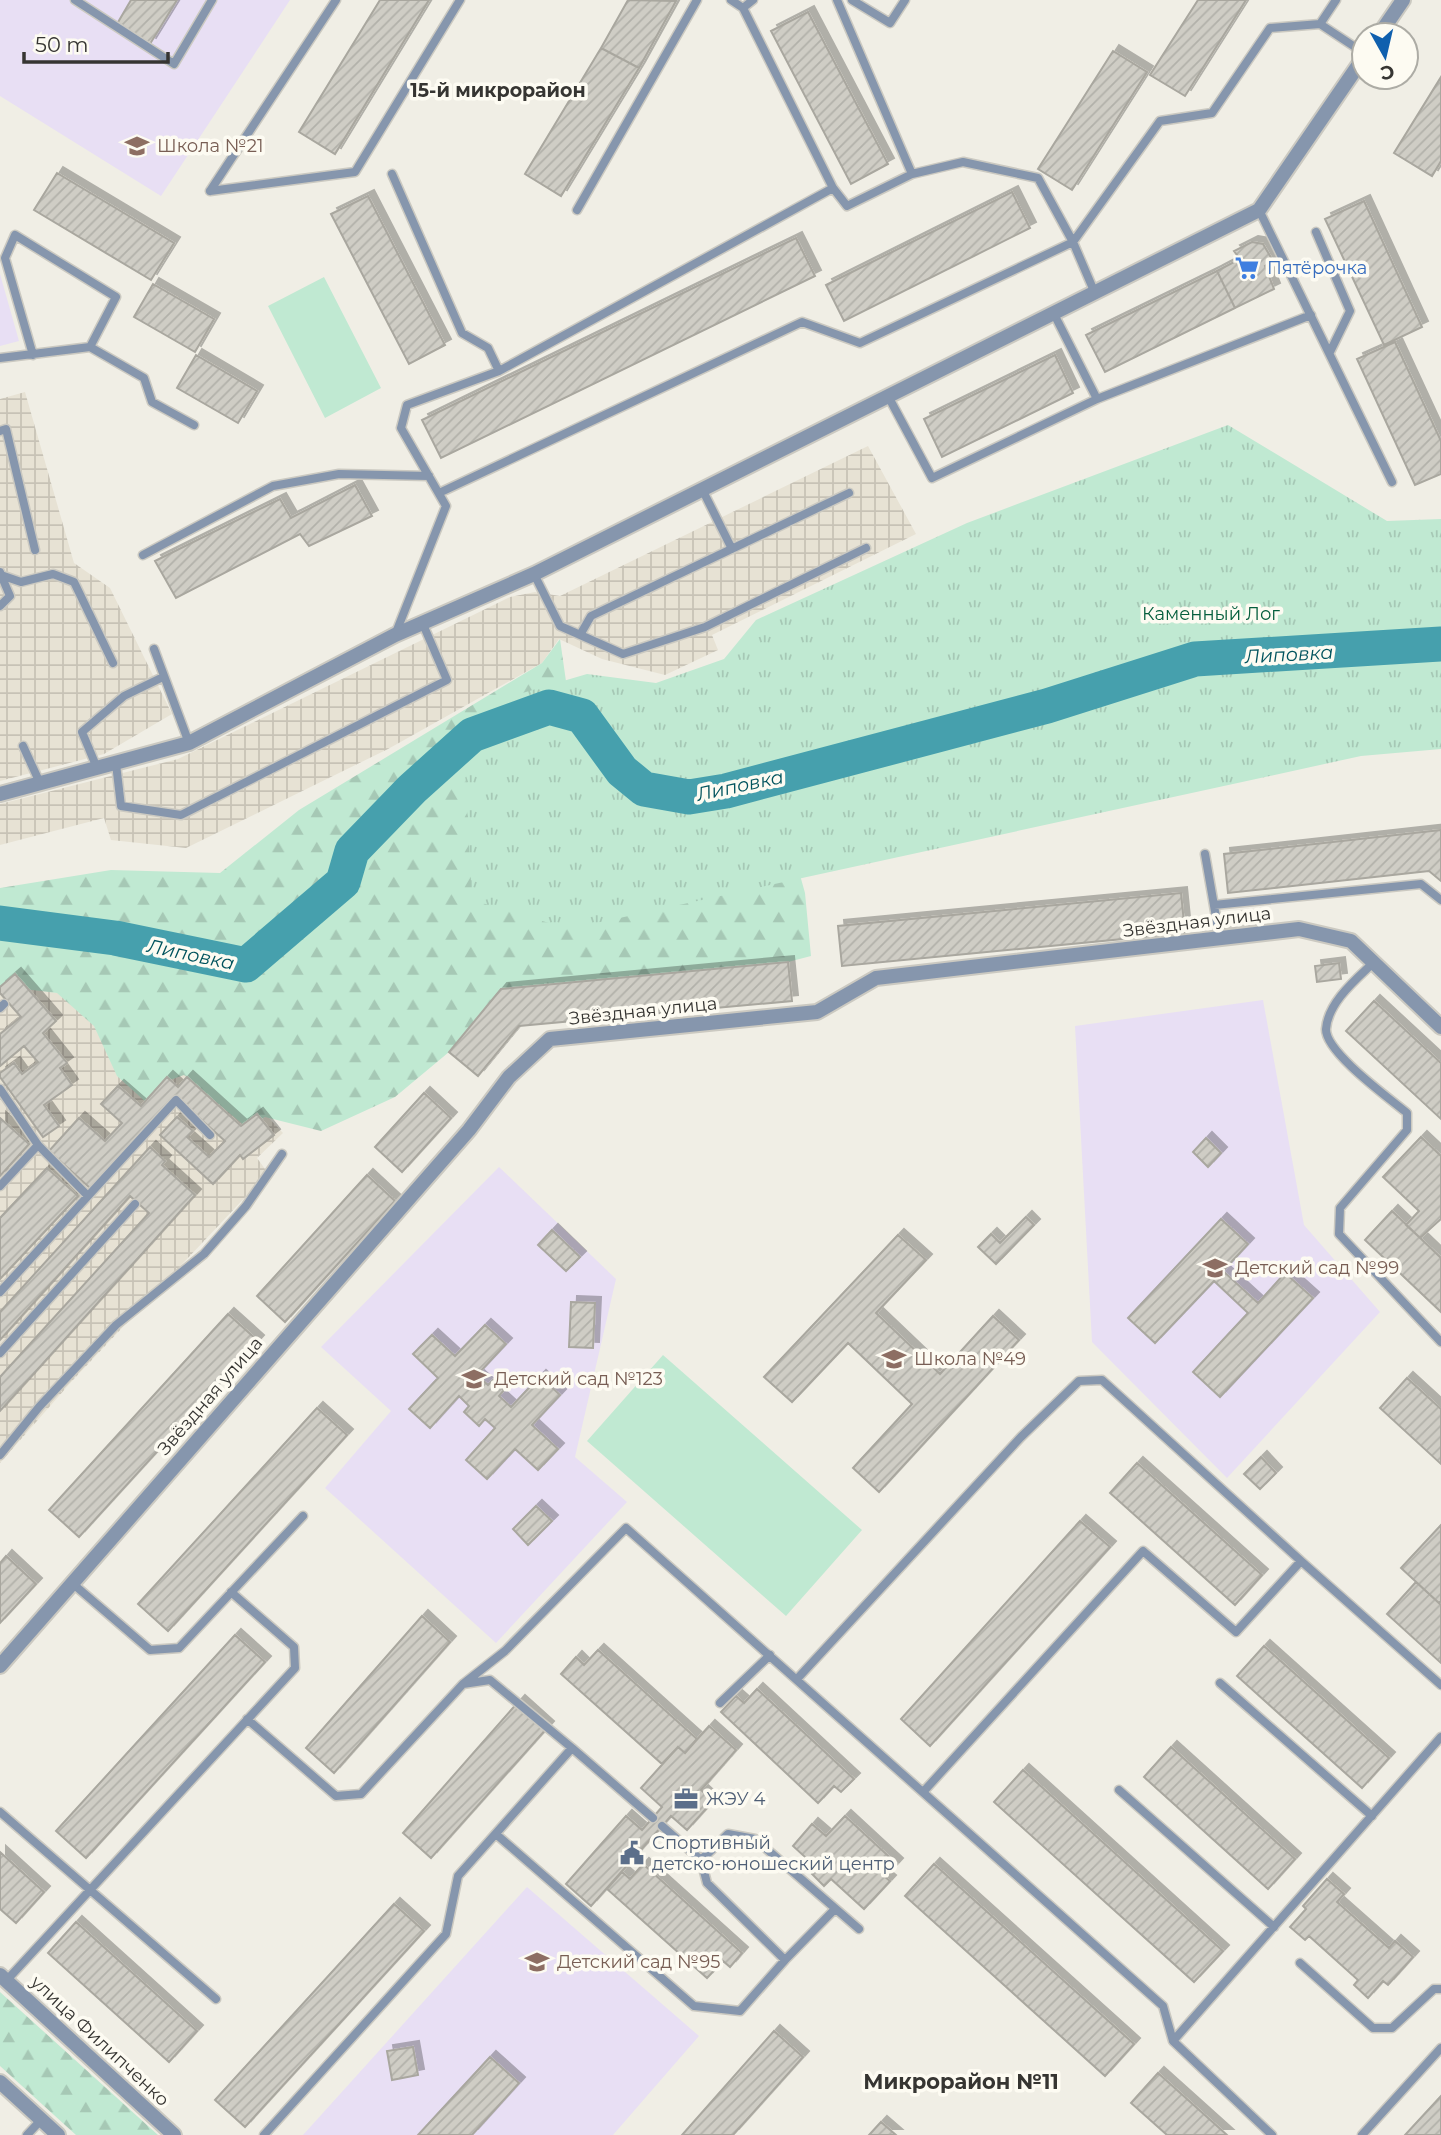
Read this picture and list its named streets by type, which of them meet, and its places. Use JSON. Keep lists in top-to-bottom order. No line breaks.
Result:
{"streets":{"street":["Звёздная улица","улица Филипченко"]},"districts":["15-й микрорайон","Микрорайон №11"],"water":["Липовка"],"parks":["Каменный Лог"],"places":{"school or university":["Школа №21","Детский сад №99","Школа №49","Детский сад №123","Детский сад №95"],"supermarket":["Пятёрочка"],"office":["ЖЭУ 4"],"public building":["Спортивный детско-юношеский центр"]},"scale_bar":"50 m","north":"bottom"}
